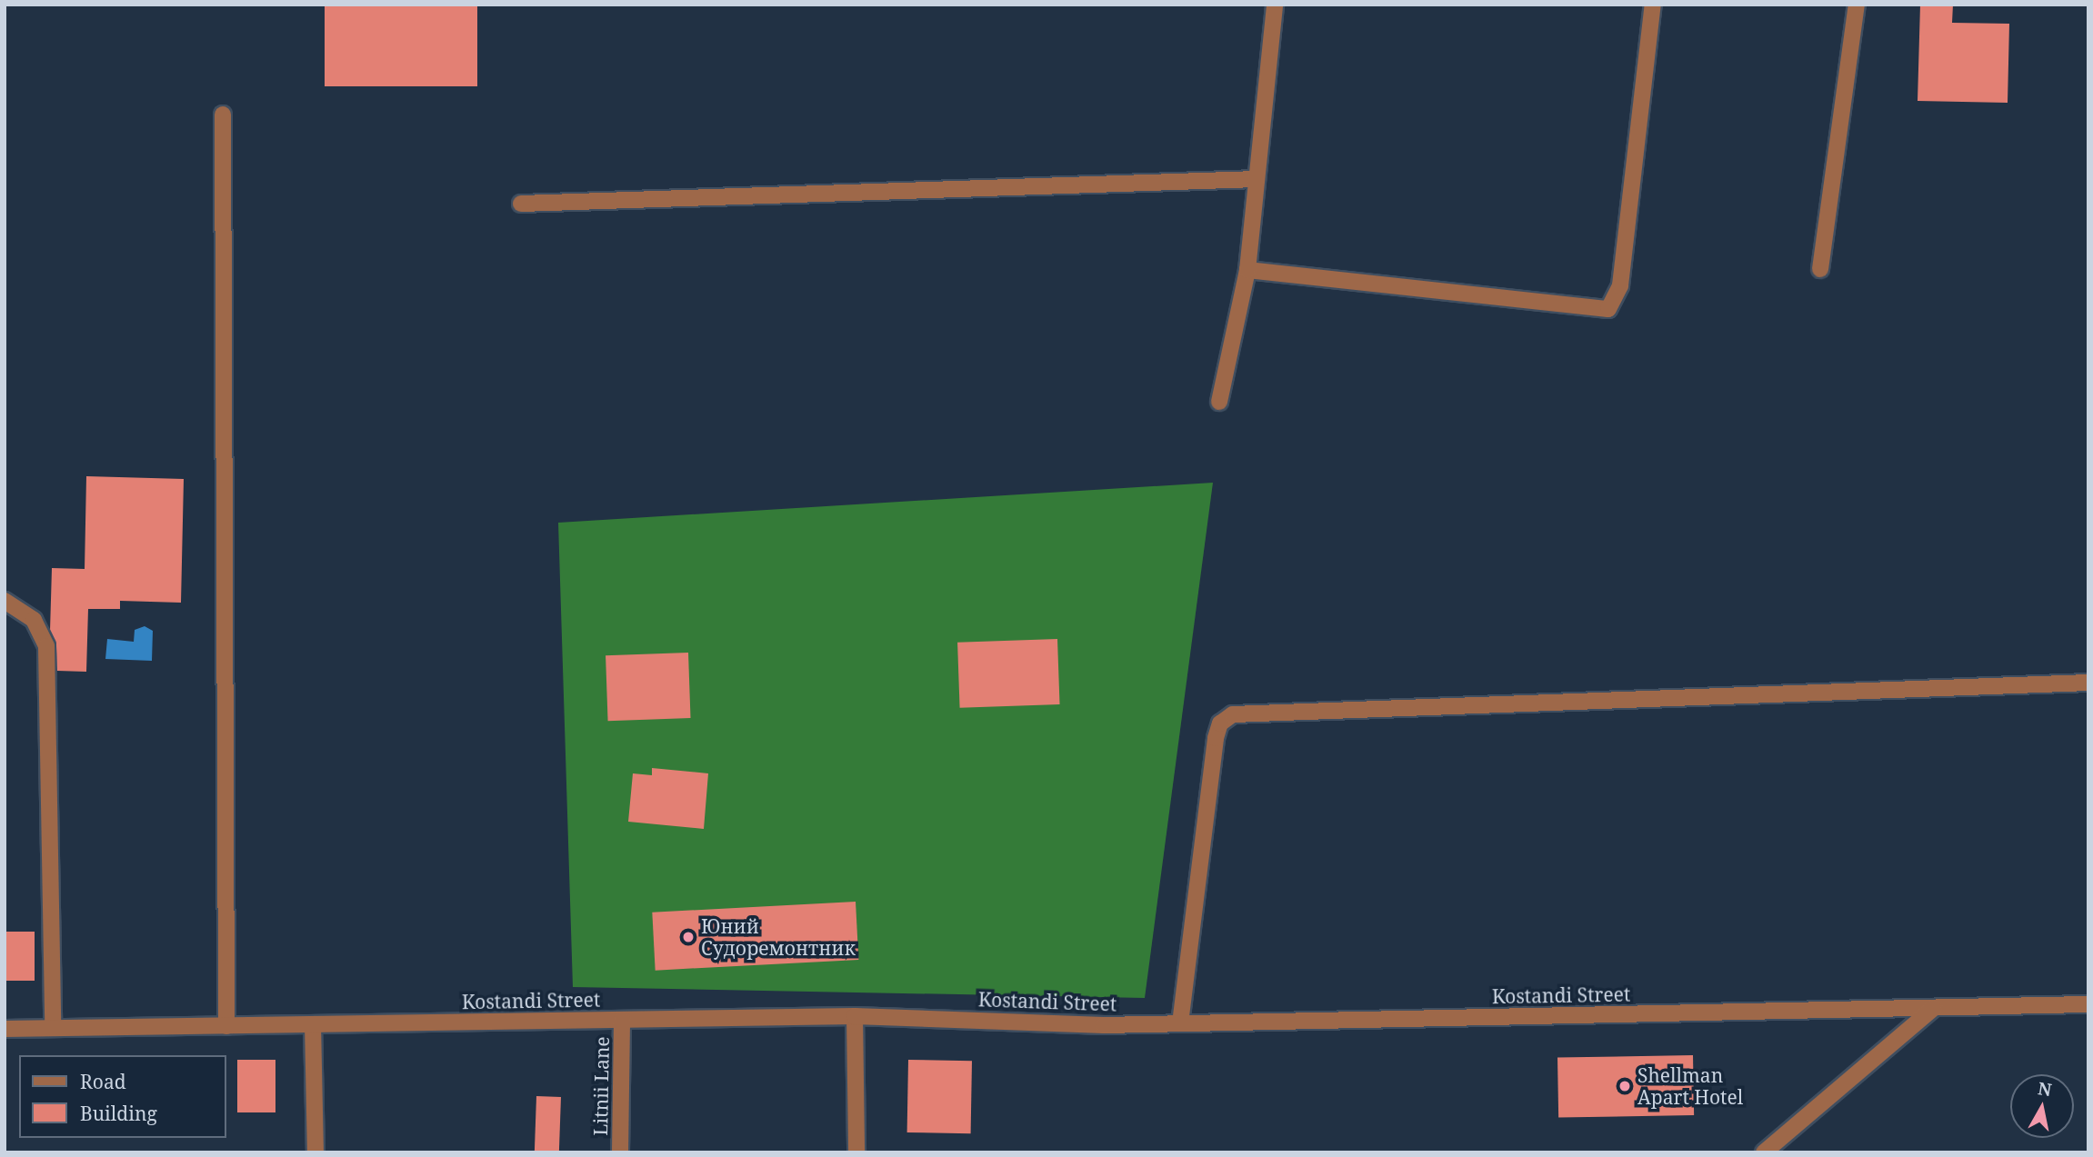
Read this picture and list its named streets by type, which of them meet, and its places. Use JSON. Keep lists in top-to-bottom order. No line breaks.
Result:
{"streets":{"street":["Kostandi Street","Litnii Lane"]},"crossings":[["Kostandi Street","Litnii Lane"]],"places":["Юний Судоремонтник","Shellman Apart Hotel"],"legend":["Road","Building"],"north":"top"}
